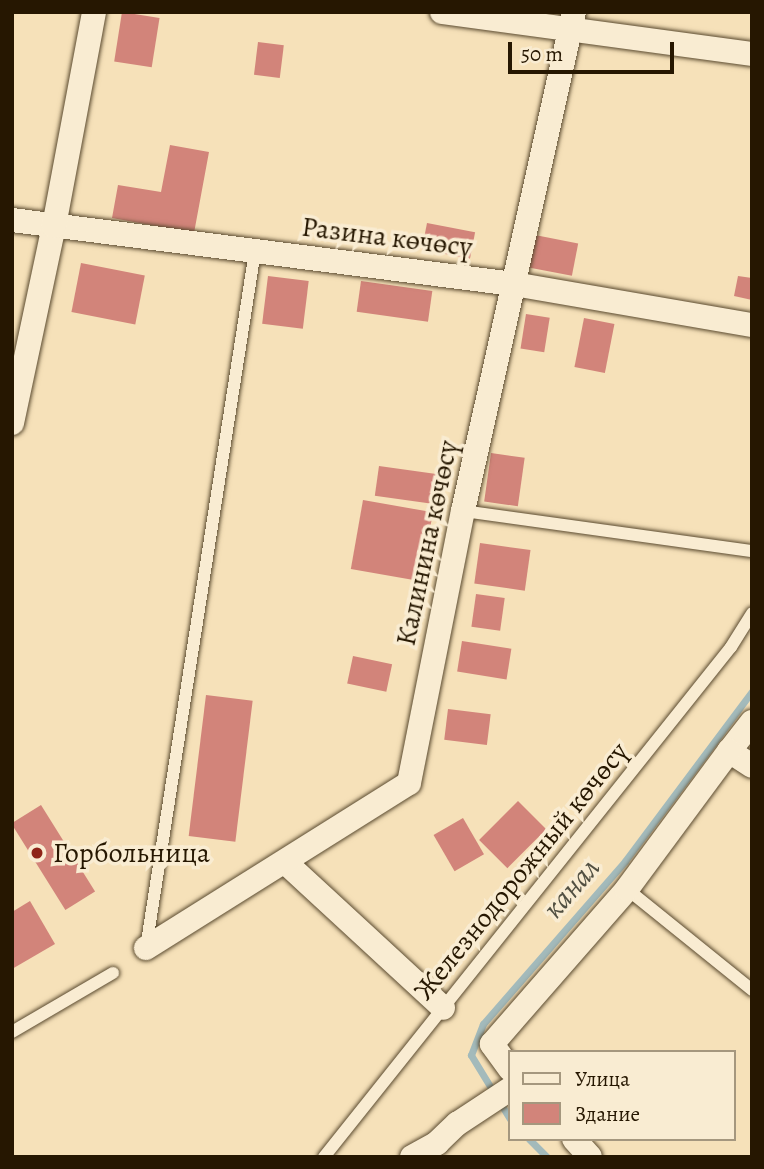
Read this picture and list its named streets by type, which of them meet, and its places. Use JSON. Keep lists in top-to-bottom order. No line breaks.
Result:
{"streets":{"street":["Разина көчөсү","Калинина көчөсү"],"lane":["Железнодорожный көчөсү"]},"crossings":[["Разина көчөсү","Калинина көчөсү"]],"water":["канал"],"places":["Горбольница"],"legend":["Улица","Здание"],"scale_bar":"50 m"}
